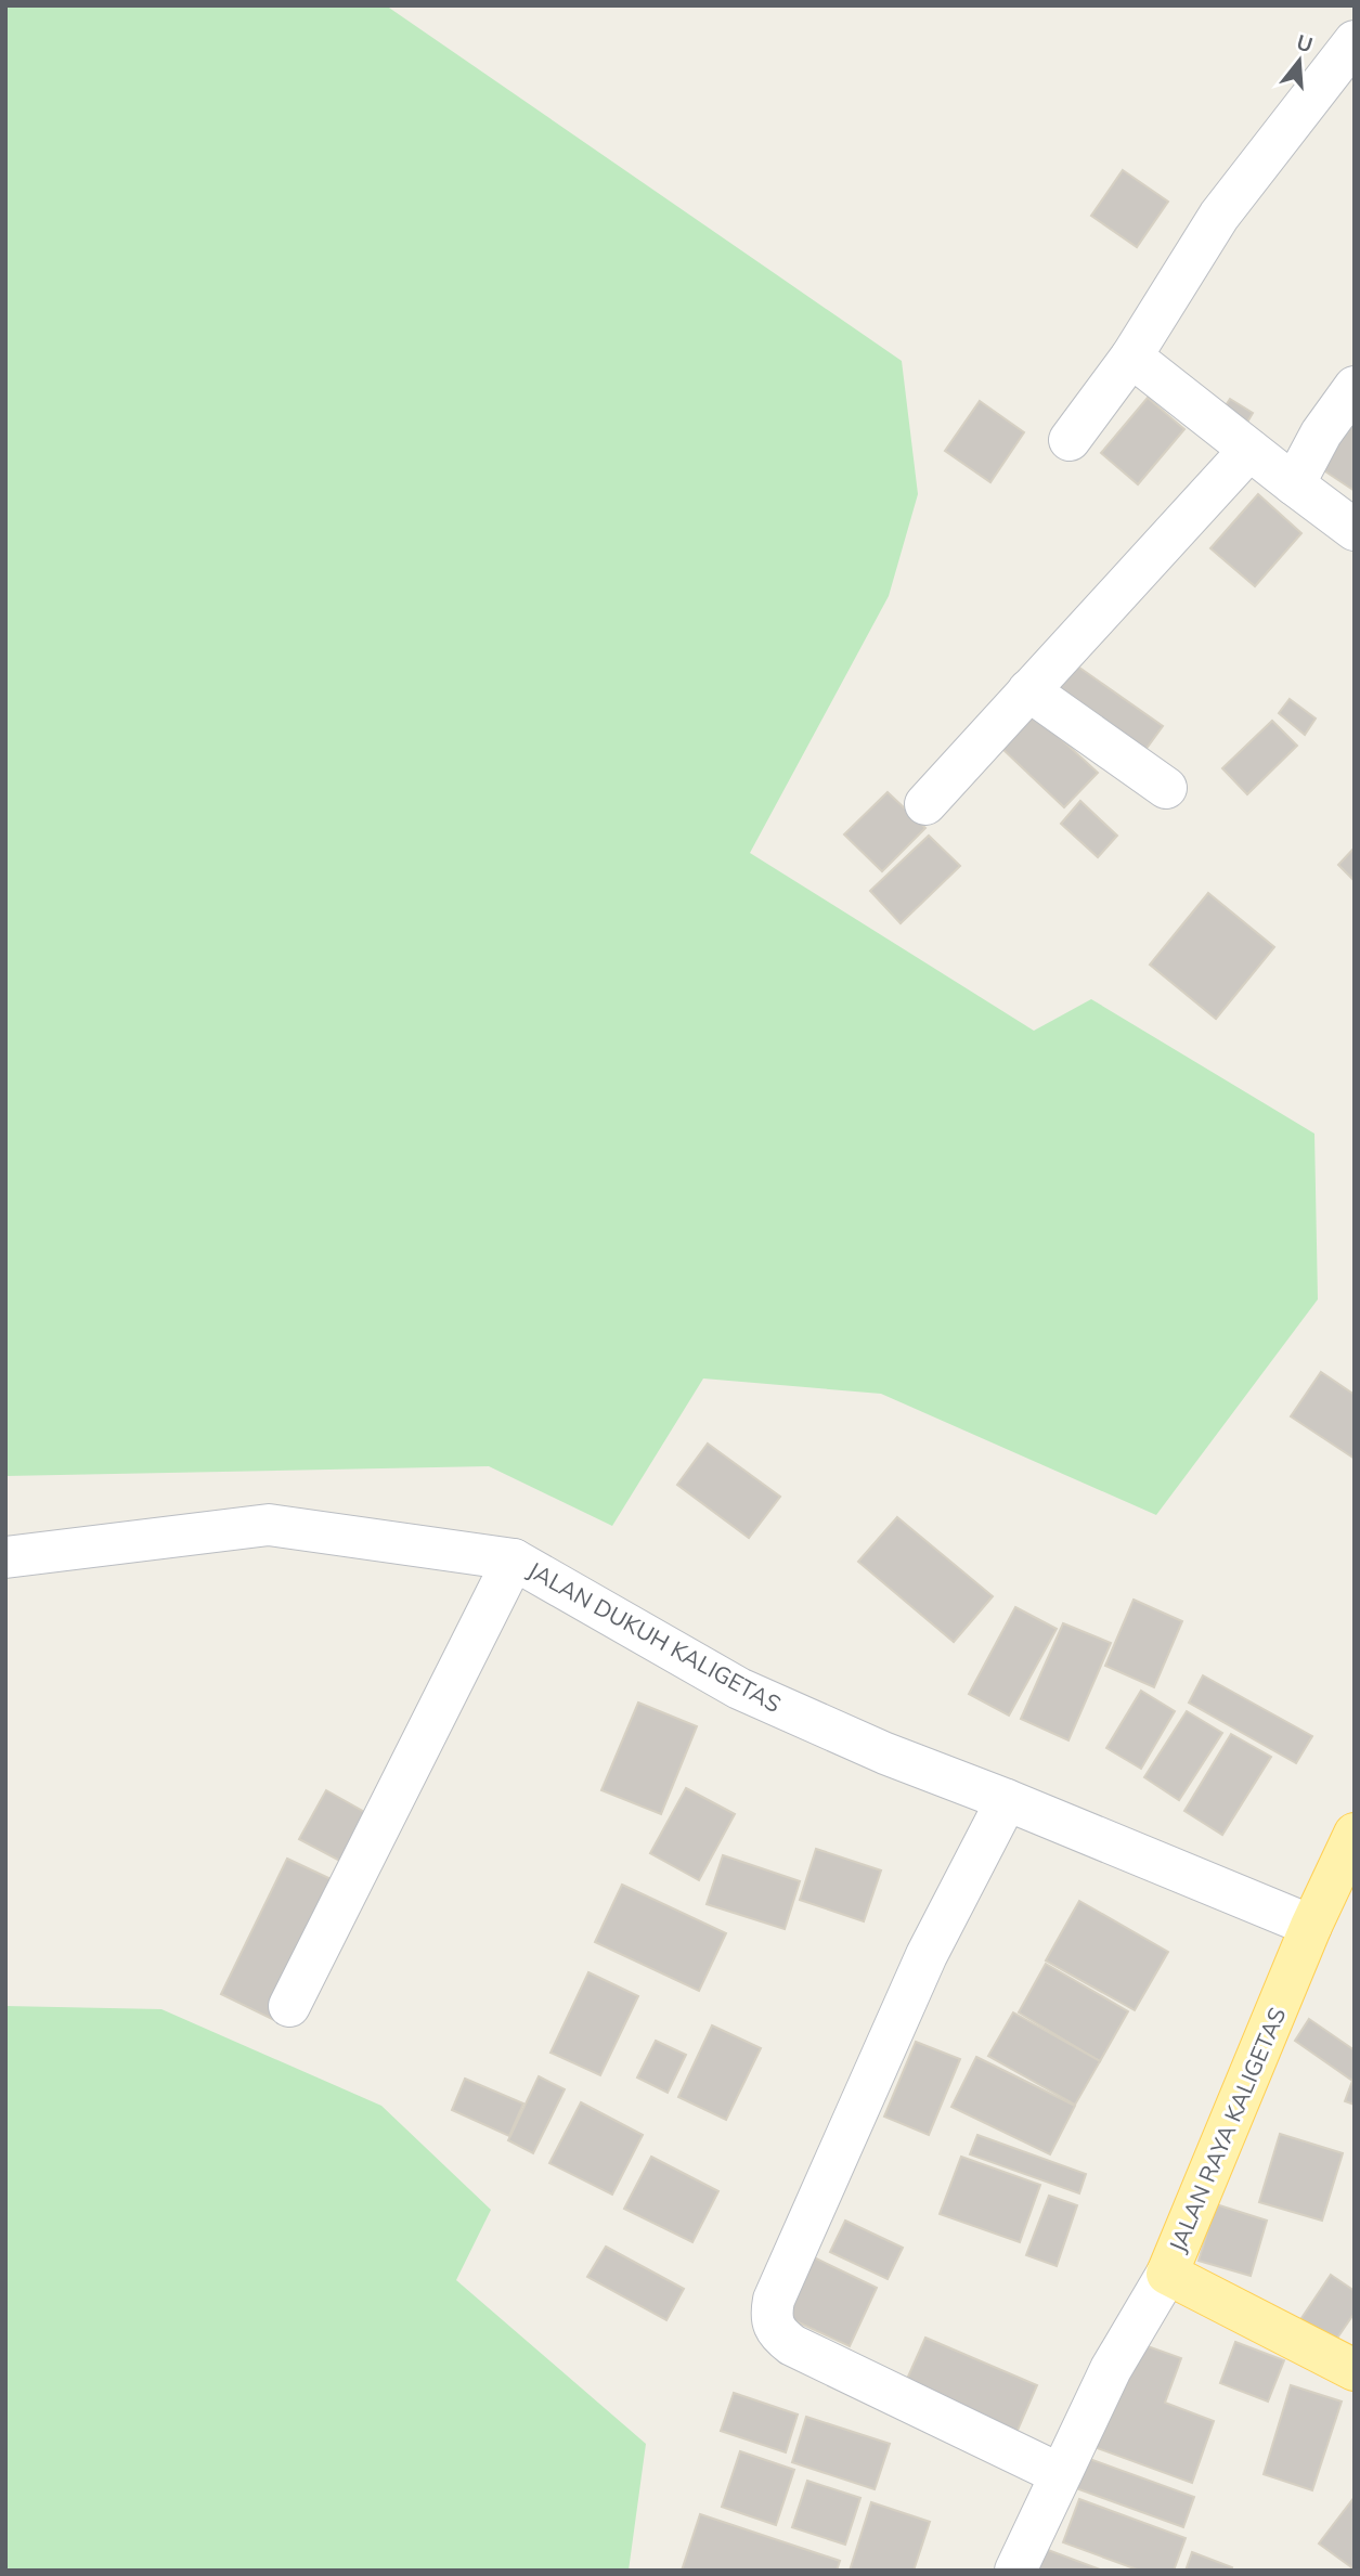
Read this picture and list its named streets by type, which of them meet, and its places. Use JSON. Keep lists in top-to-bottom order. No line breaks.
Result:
{"streets":{"main road":["JALAN RAYA KALIGETAS"],"street":["JALAN DUKUH KALIGETAS"]},"crossings":[["JALAN DUKUH KALIGETAS","JALAN RAYA KALIGETAS"]],"north":"top"}
